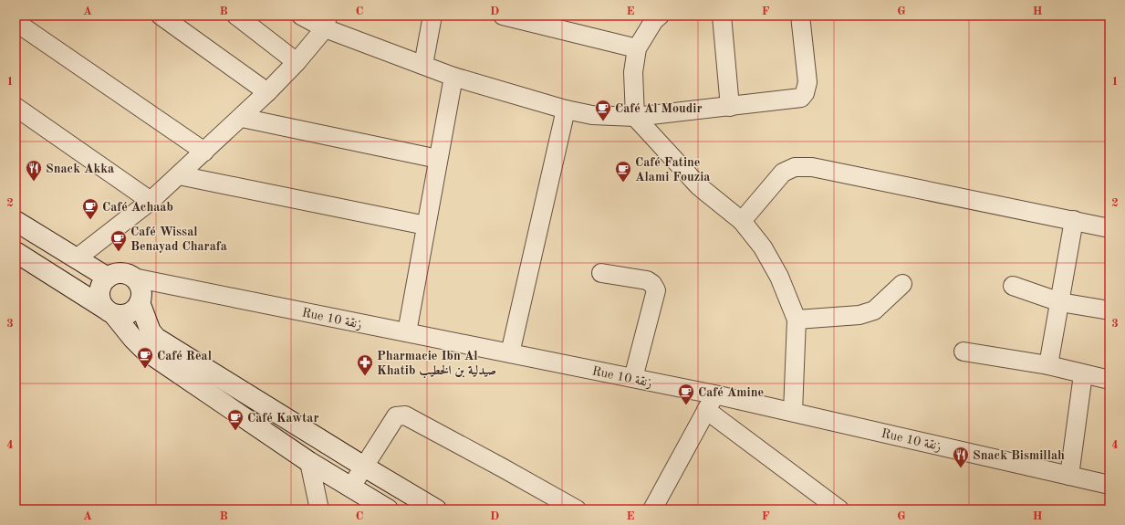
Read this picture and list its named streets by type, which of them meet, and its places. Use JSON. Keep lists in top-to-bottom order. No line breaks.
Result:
{"streets":{"street":["Rue 10 زنقة"]},"places":{"cafe":["Café Al Moudir","Café Fatine Alami Fouzia","Café Achaab","Café Wissal Benayad Charafa","Café Real","Café Amine","Café Kawtar"],"restaurant":["Snack Akka","Snack Bismillah"],"pharmacy":["Pharmacie Ibn Al Khatib صيدلية بن الخطيب"]},"grid":{"columns":["A","B","C","D","E","F","G","H"],"rows":["1","2","3","4"]}}
